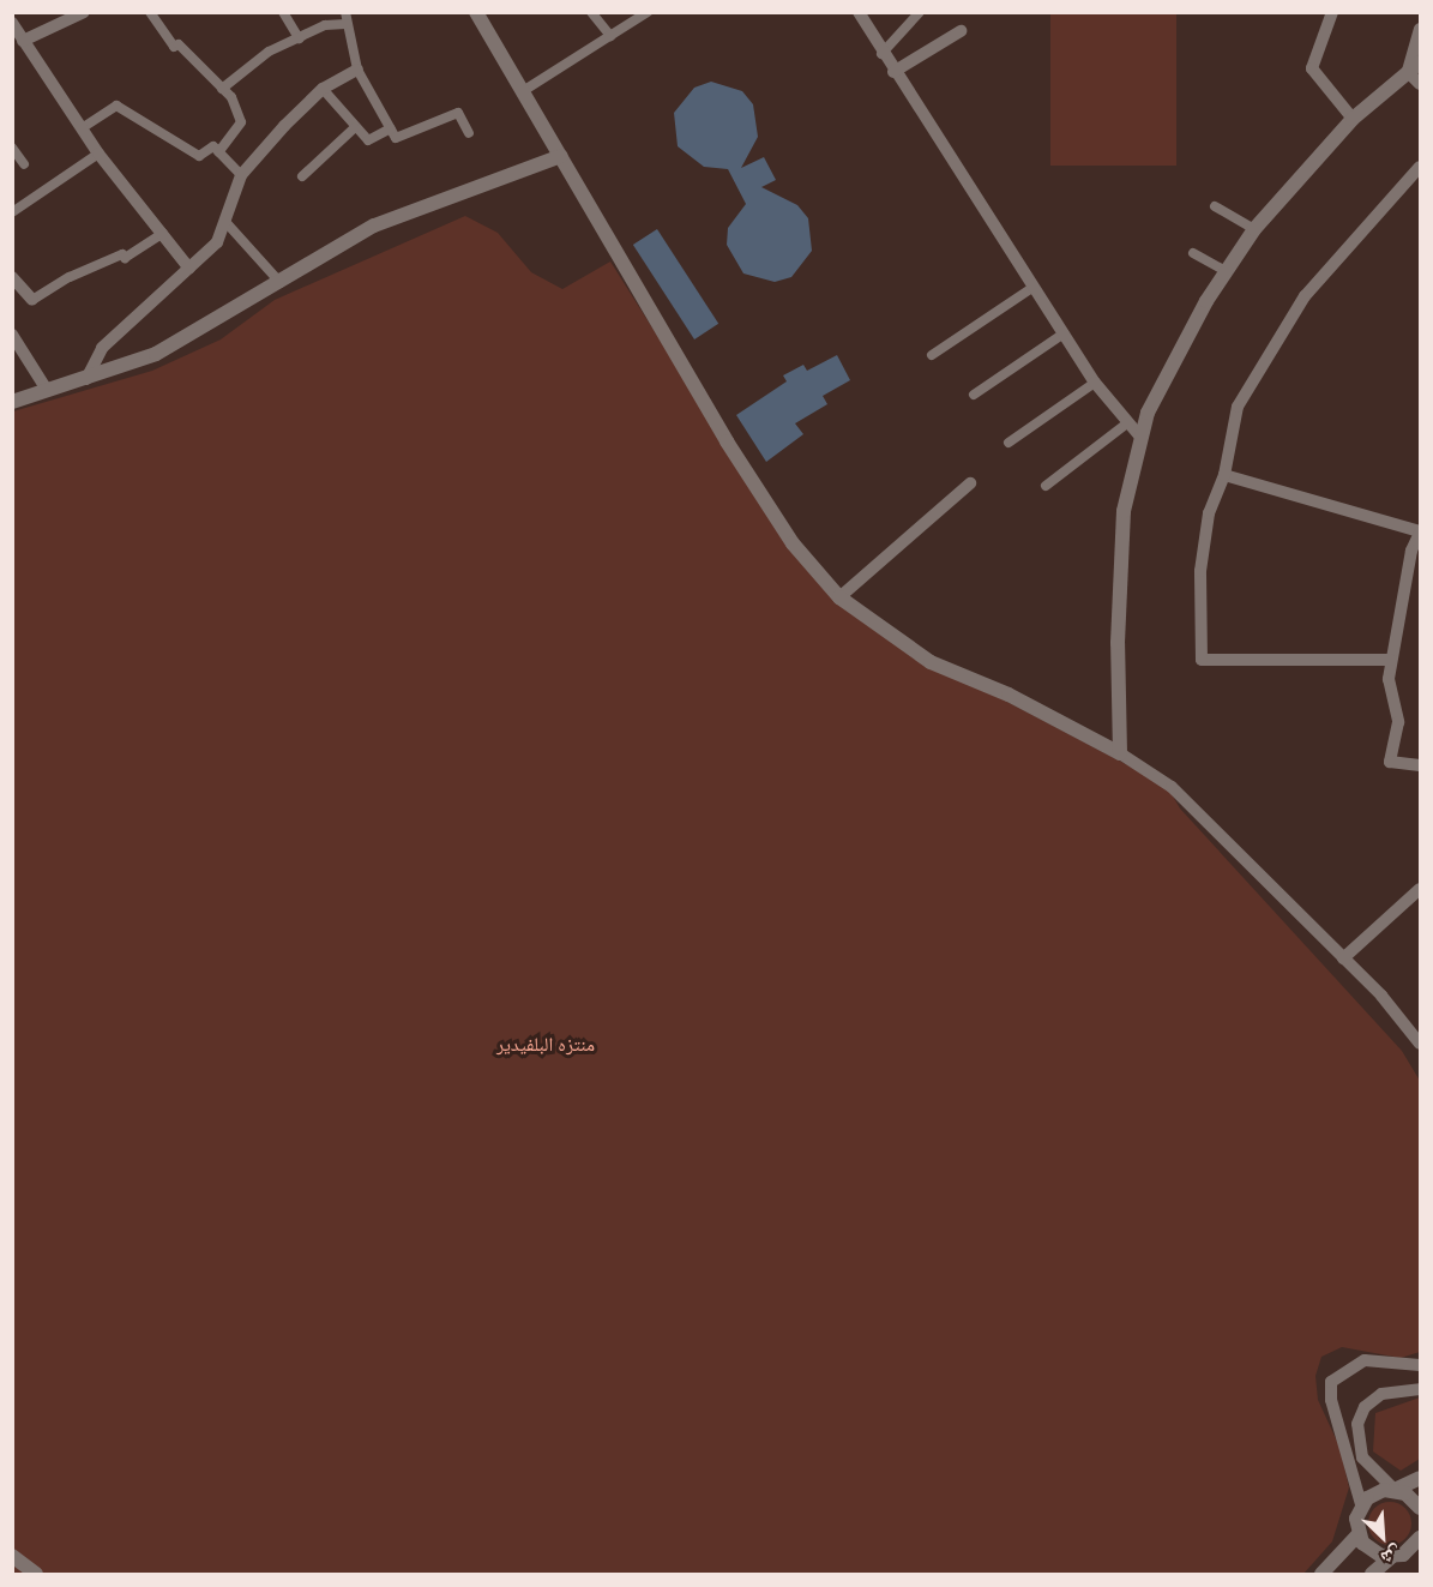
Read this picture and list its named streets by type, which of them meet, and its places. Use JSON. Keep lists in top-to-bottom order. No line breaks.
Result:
{"parks":["منتزه البلفيدير"],"north":"bottom right"}
